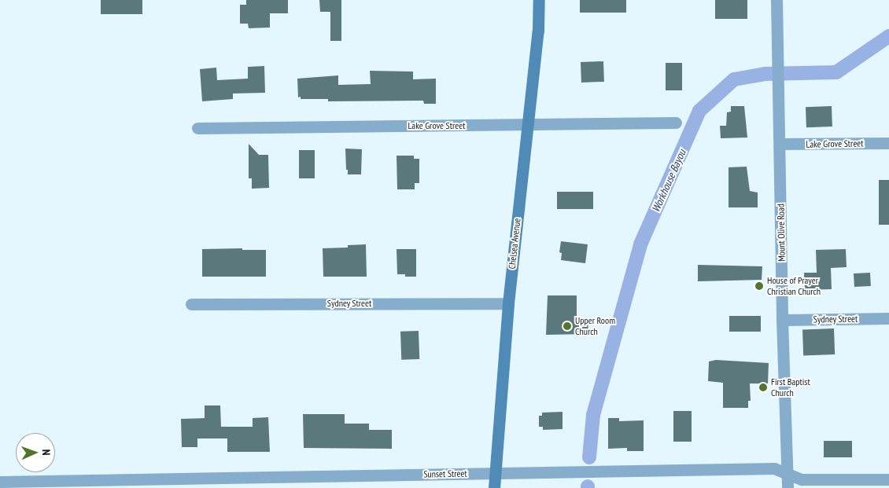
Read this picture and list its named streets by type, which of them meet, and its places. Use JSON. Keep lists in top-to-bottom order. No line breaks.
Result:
{"streets":{"main road":["Chelsea Avenue"],"street":["Lake Grove Street","Mount Olive Road","Sydney Street","Sunset Street"]},"crossings":[["Lake Grove Street","Mount Olive Road"],["Lake Grove Street","Chelsea Avenue"],["Mount Olive Road","Sydney Street"],["Mount Olive Road","Sunset Street"],["Chelsea Avenue","Sydney Street"],["Chelsea Avenue","Sunset Street"]],"water":["Workhouse Bayou"],"places":["House of Prayer Christian Church","Upper Room Church","First Baptist Church"],"north":"right"}
